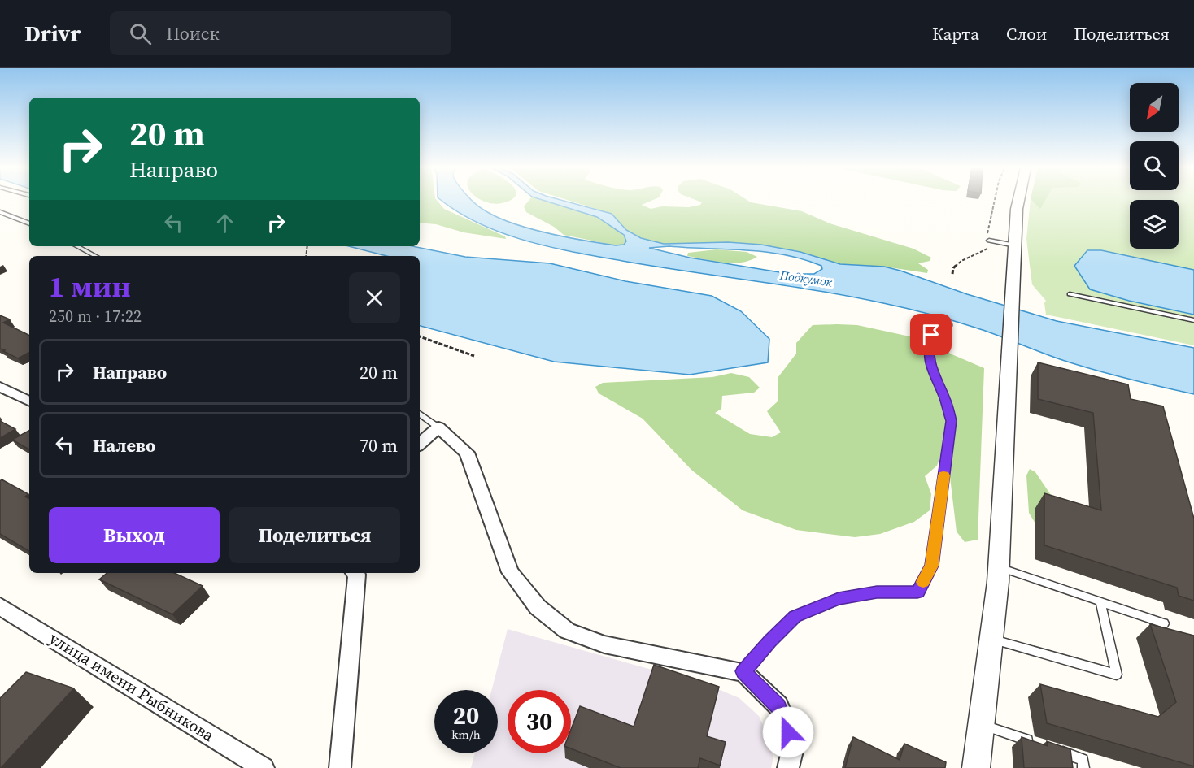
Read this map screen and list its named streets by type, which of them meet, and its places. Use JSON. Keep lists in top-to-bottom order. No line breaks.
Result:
{"streets":{"street":["улица имени Рыбникова"]},"water":["Подкумок"],"north":"bottom left","page":{"header":"Drivr","search":"Поиск","nav":["Карта","Слои","Поделиться"],"turn":["20 m","Направо"],"heading":["1 мин","250 m · 17:22"],"list":[{"name":"Направо","value":"20 m"},{"name":"Налево","value":"70 m"}],"buttons":["Выход","Поделиться"],"speed":"20 km/h","limit":"30"}}
